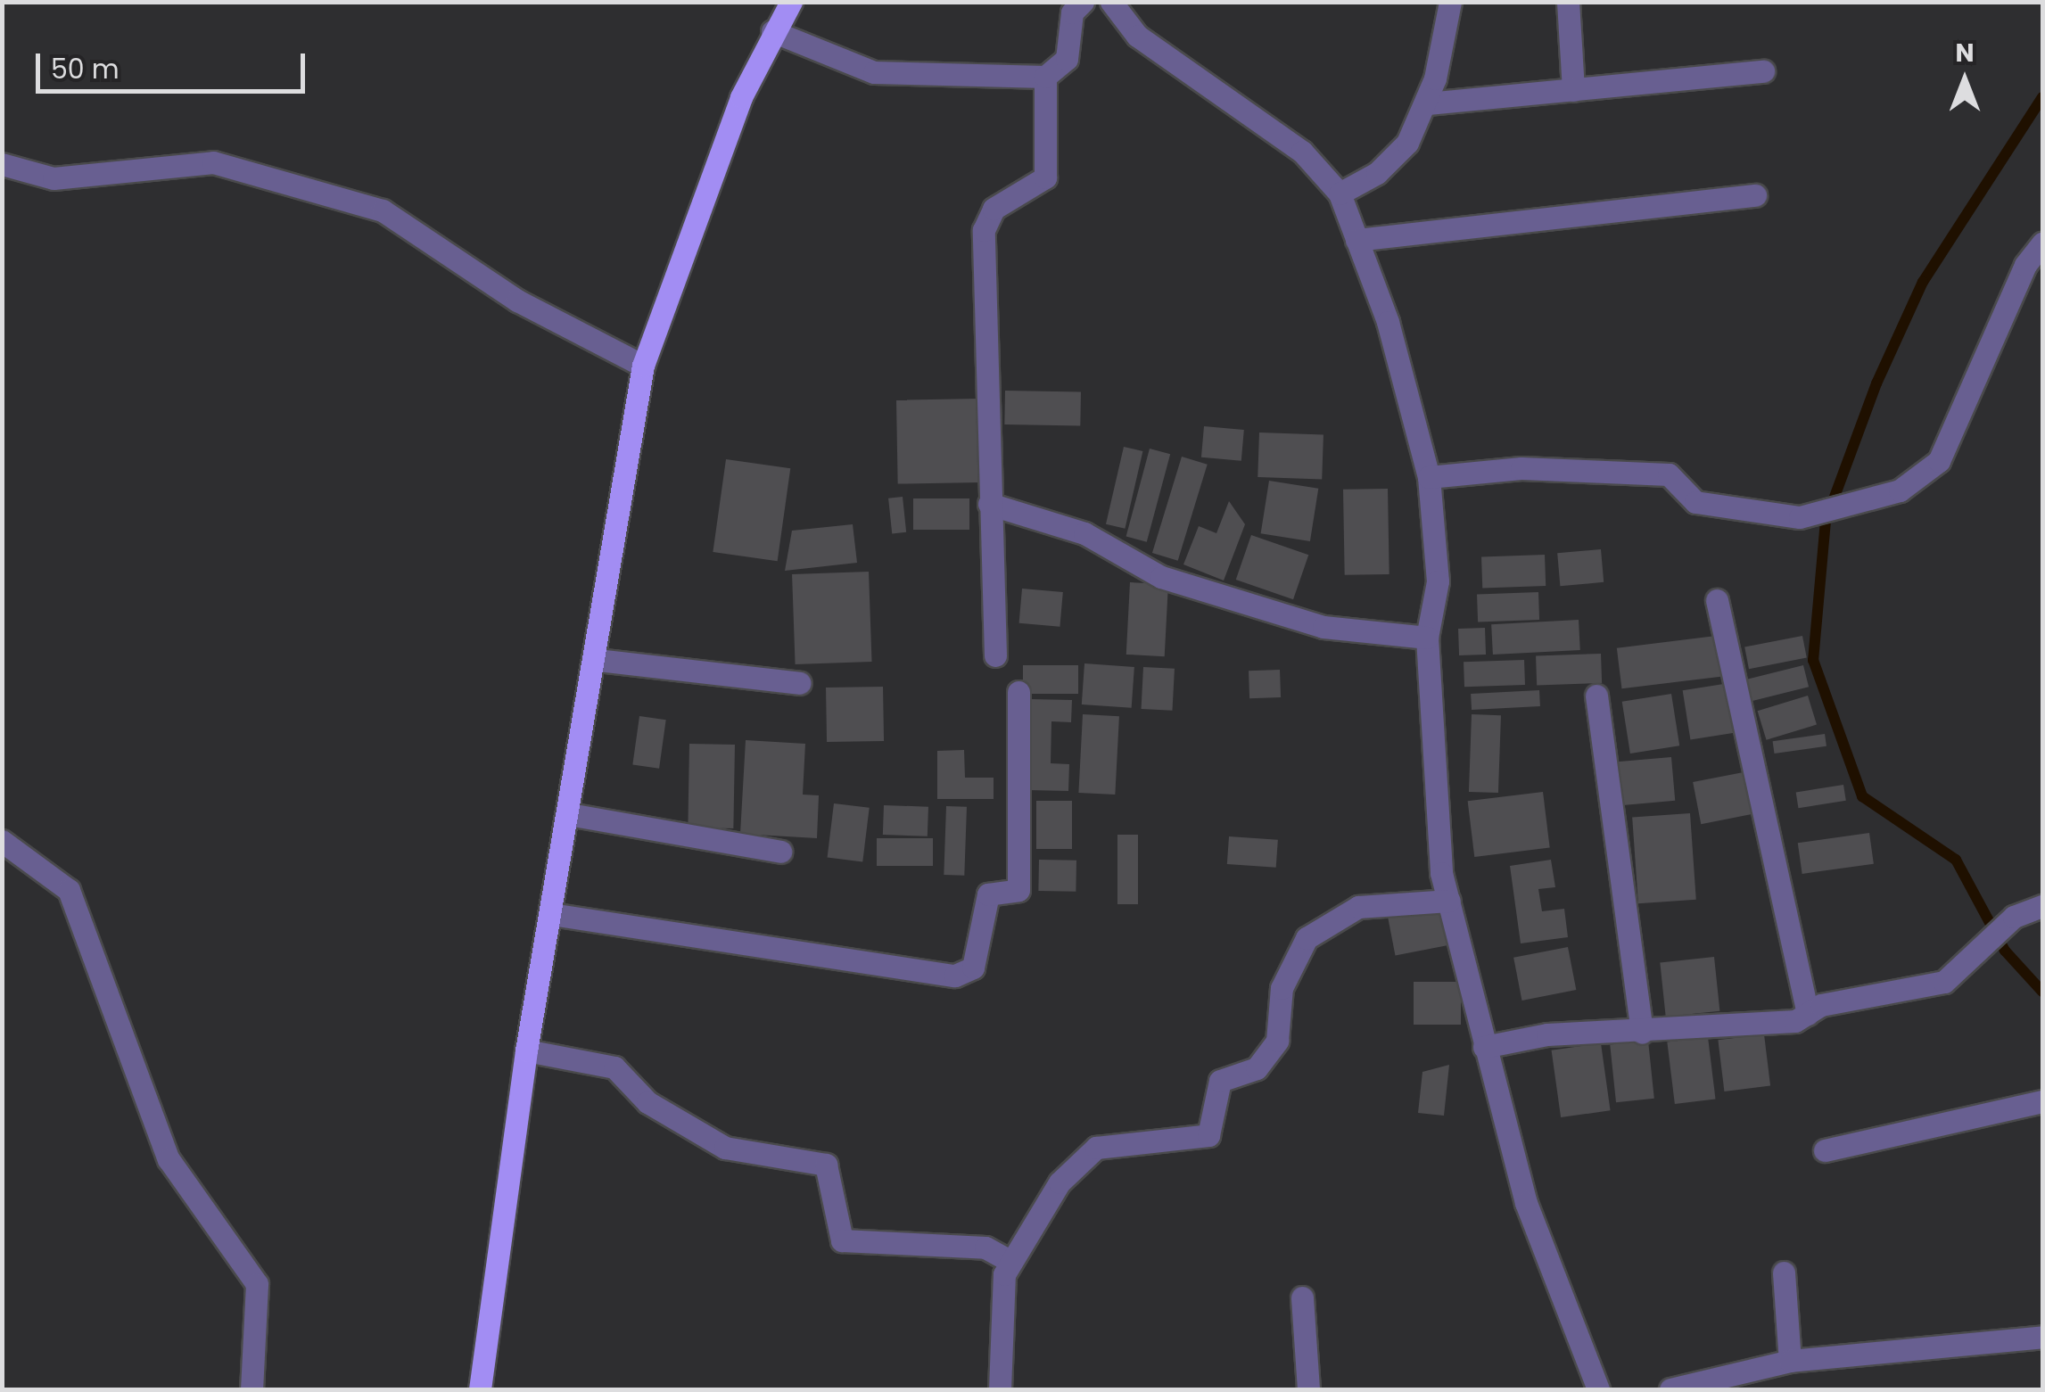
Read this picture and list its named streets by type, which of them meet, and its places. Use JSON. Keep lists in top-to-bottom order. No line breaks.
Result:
{"scale_bar":"50 m","north":"top"}
